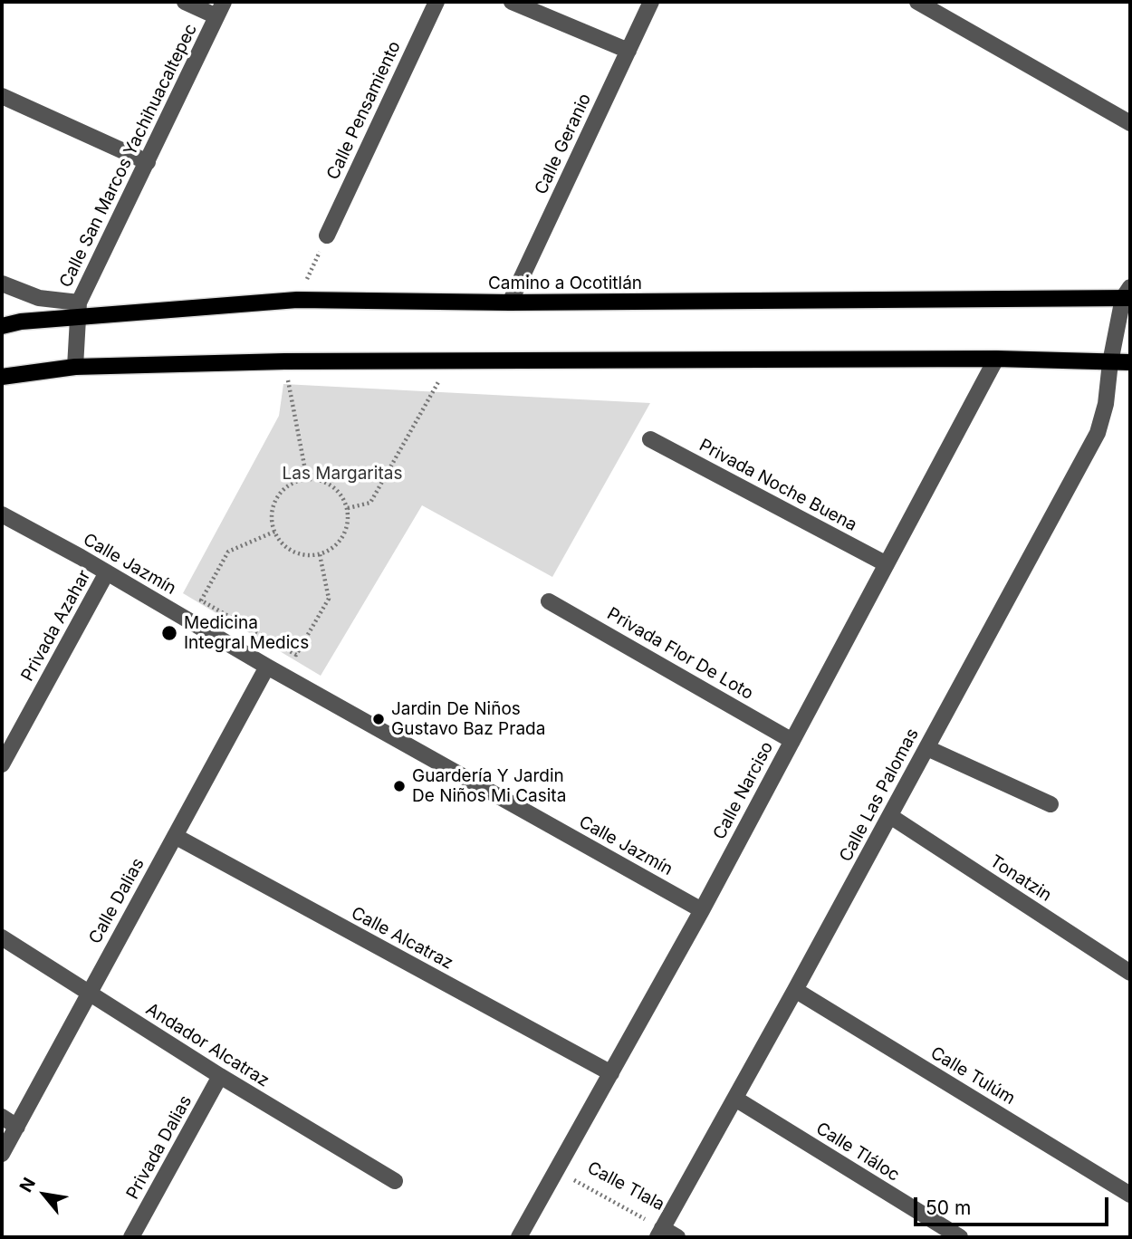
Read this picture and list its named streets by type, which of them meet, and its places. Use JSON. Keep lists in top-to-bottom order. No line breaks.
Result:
{"streets":{"main road":["Camino a Ocotitlán"],"street":["Calle Pensamiento","Calle Geranio","Calle San Marcos Yachihuacaltepec","Privada Noche Buena","Calle Jazmín","Privada Azahar","Privada Flor De Loto","Calle Narciso","Calle Las Palomas","Tonatzin","Calle Dalias","Calle Alcatraz","Andador Alcatraz","Calle Tulúm","Privada Dalias","Calle Tláloc","Calle Tlala"]},"crossings":[["Calle Geranio","Camino a Ocotitlán"],["Calle San Marcos Yachihuacaltepec","Camino a Ocotitlán"],["Camino a Ocotitlán","Calle Las Palomas"],["Privada Noche Buena","Calle Narciso"],["Calle Jazmín","Privada Azahar"],["Calle Jazmín","Calle Narciso"],["Calle Jazmín","Calle Dalias"],["Privada Flor De Loto","Calle Narciso"],["Calle Narciso","Calle Alcatraz"],["Calle Narciso","Calle Tlala"],["Calle Las Palomas","Tonatzin"],["Calle Las Palomas","Calle Tulúm"],["Calle Las Palomas","Calle Tláloc"],["Calle Las Palomas","Calle Tlala"],["Calle Dalias","Calle Alcatraz"],["Calle Dalias","Andador Alcatraz"],["Andador Alcatraz","Privada Dalias"]],"parks":["Las Margaritas"],"places":["Medicina Integral Medics","Jardin De Niños Gustavo Baz Prada","Guardería Y Jardin De Niños Mi Casita"],"scale_bar":"50 m","north":"top left"}
